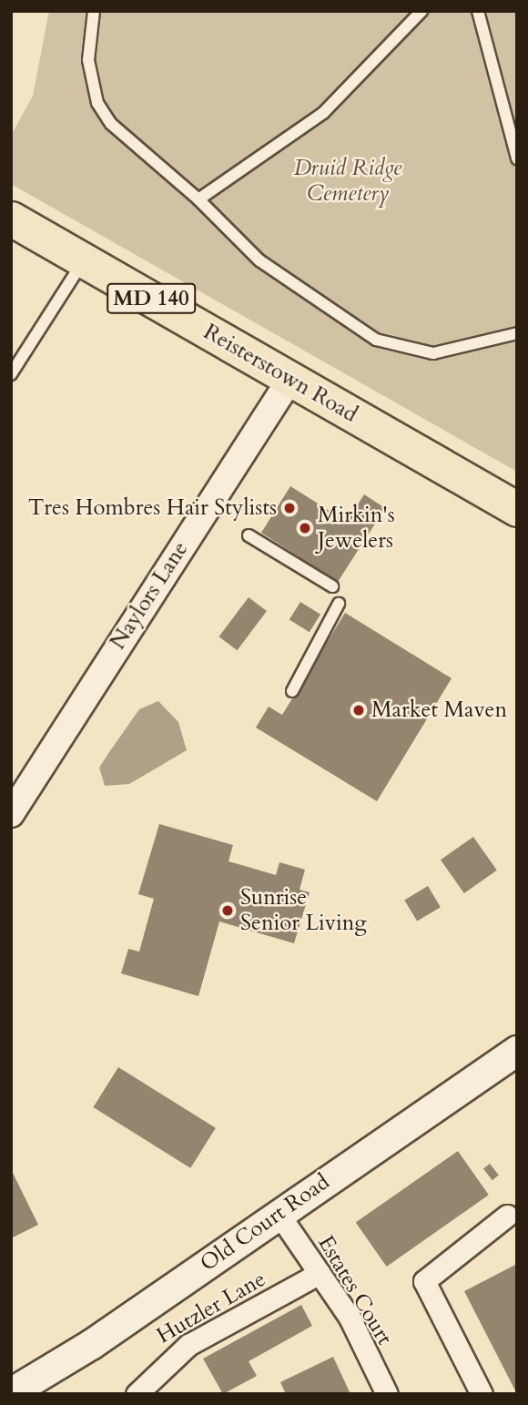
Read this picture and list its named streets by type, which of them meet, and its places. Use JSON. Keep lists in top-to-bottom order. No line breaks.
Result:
{"streets":{"main road":["MD 140","Reisterstown Road","Old Court Road"],"street":["Naylors Lane","Estates Court","Hutzler Lane"]},"crossings":[["Reisterstown Road","Naylors Lane"],["Old Court Road","Estates Court"],["Estates Court","Hutzler Lane"]],"parks":["Druid Ridge Cemetery"],"places":["Tres Hombres Hair Stylists","Mirkin's Jewelers","Market Maven","Sunrise Senior Living"]}
